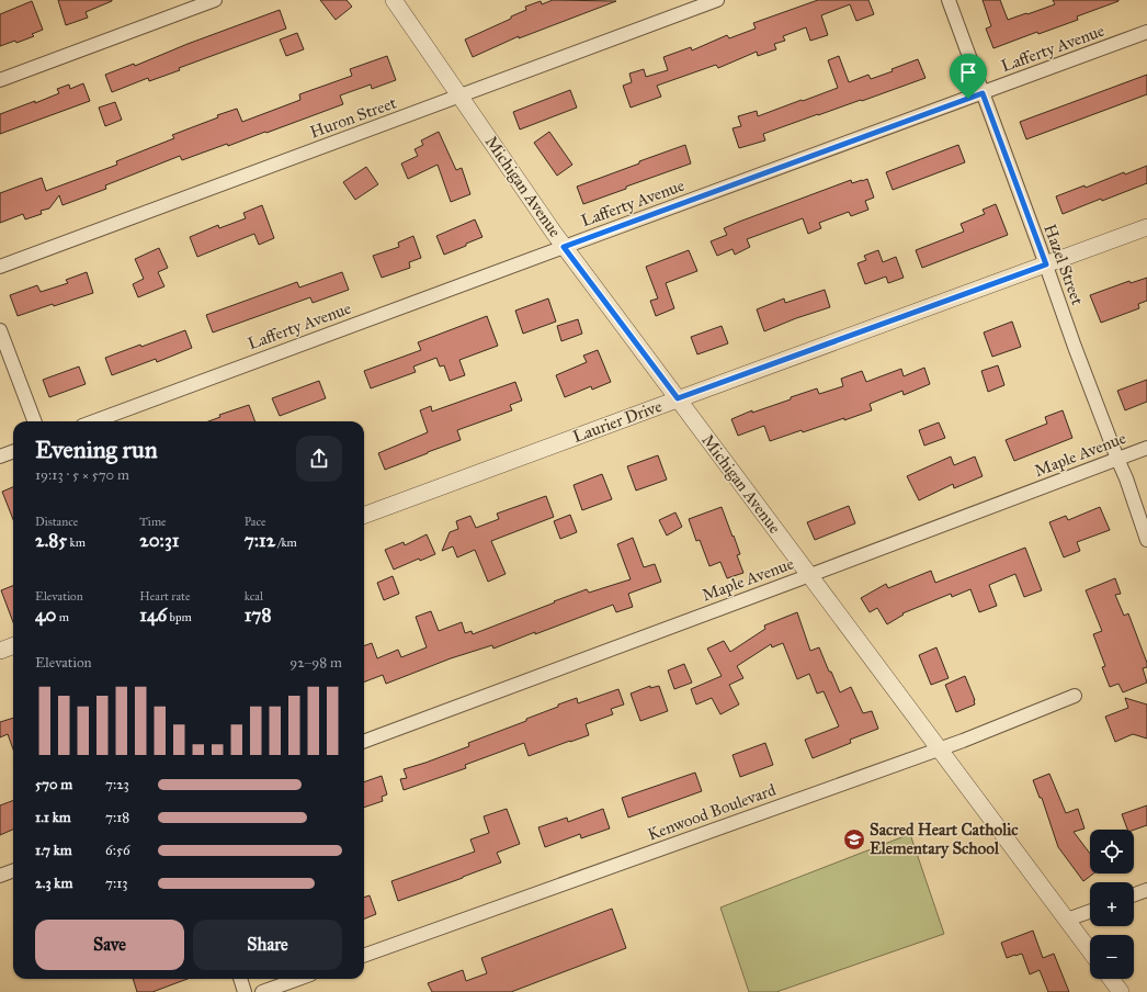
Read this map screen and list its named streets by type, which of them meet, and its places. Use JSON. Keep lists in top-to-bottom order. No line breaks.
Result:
{"streets":{"street":["Lafferty Avenue","Huron Street","Michigan Avenue","Hazel Street","Laurier Drive","Maple Avenue","Kenwood Boulevard"]},"crossings":[["Lafferty Avenue","Michigan Avenue"],["Lafferty Avenue","Hazel Street"],["Huron Street","Michigan Avenue"],["Michigan Avenue","Laurier Drive"],["Michigan Avenue","Maple Avenue"],["Michigan Avenue","Kenwood Boulevard"],["Hazel Street","Laurier Drive"],["Hazel Street","Maple Avenue"]],"places":{"school or university":["Sacred Heart Catholic Elementary School"]},"page":{"heading":["Evening run","19:13 · 5 × 570 m"],"stats":[["Distance","2.85 km"],["Time","20:31"],["Pace","7:12 /km"],["Elevation","40 m"],["Heart rate","146 bpm"],["kcal","178"]],"chart":["Elevation","92–98 m"],"list":[{"name":"570 m","note":"7:23"},{"name":"1.1 km","note":"7:18"},{"name":"1.7 km","note":"6:56"},{"name":"2.3 km","note":"7:13"}],"map_buttons":["+","−"],"buttons":["Save","Share"]}}
